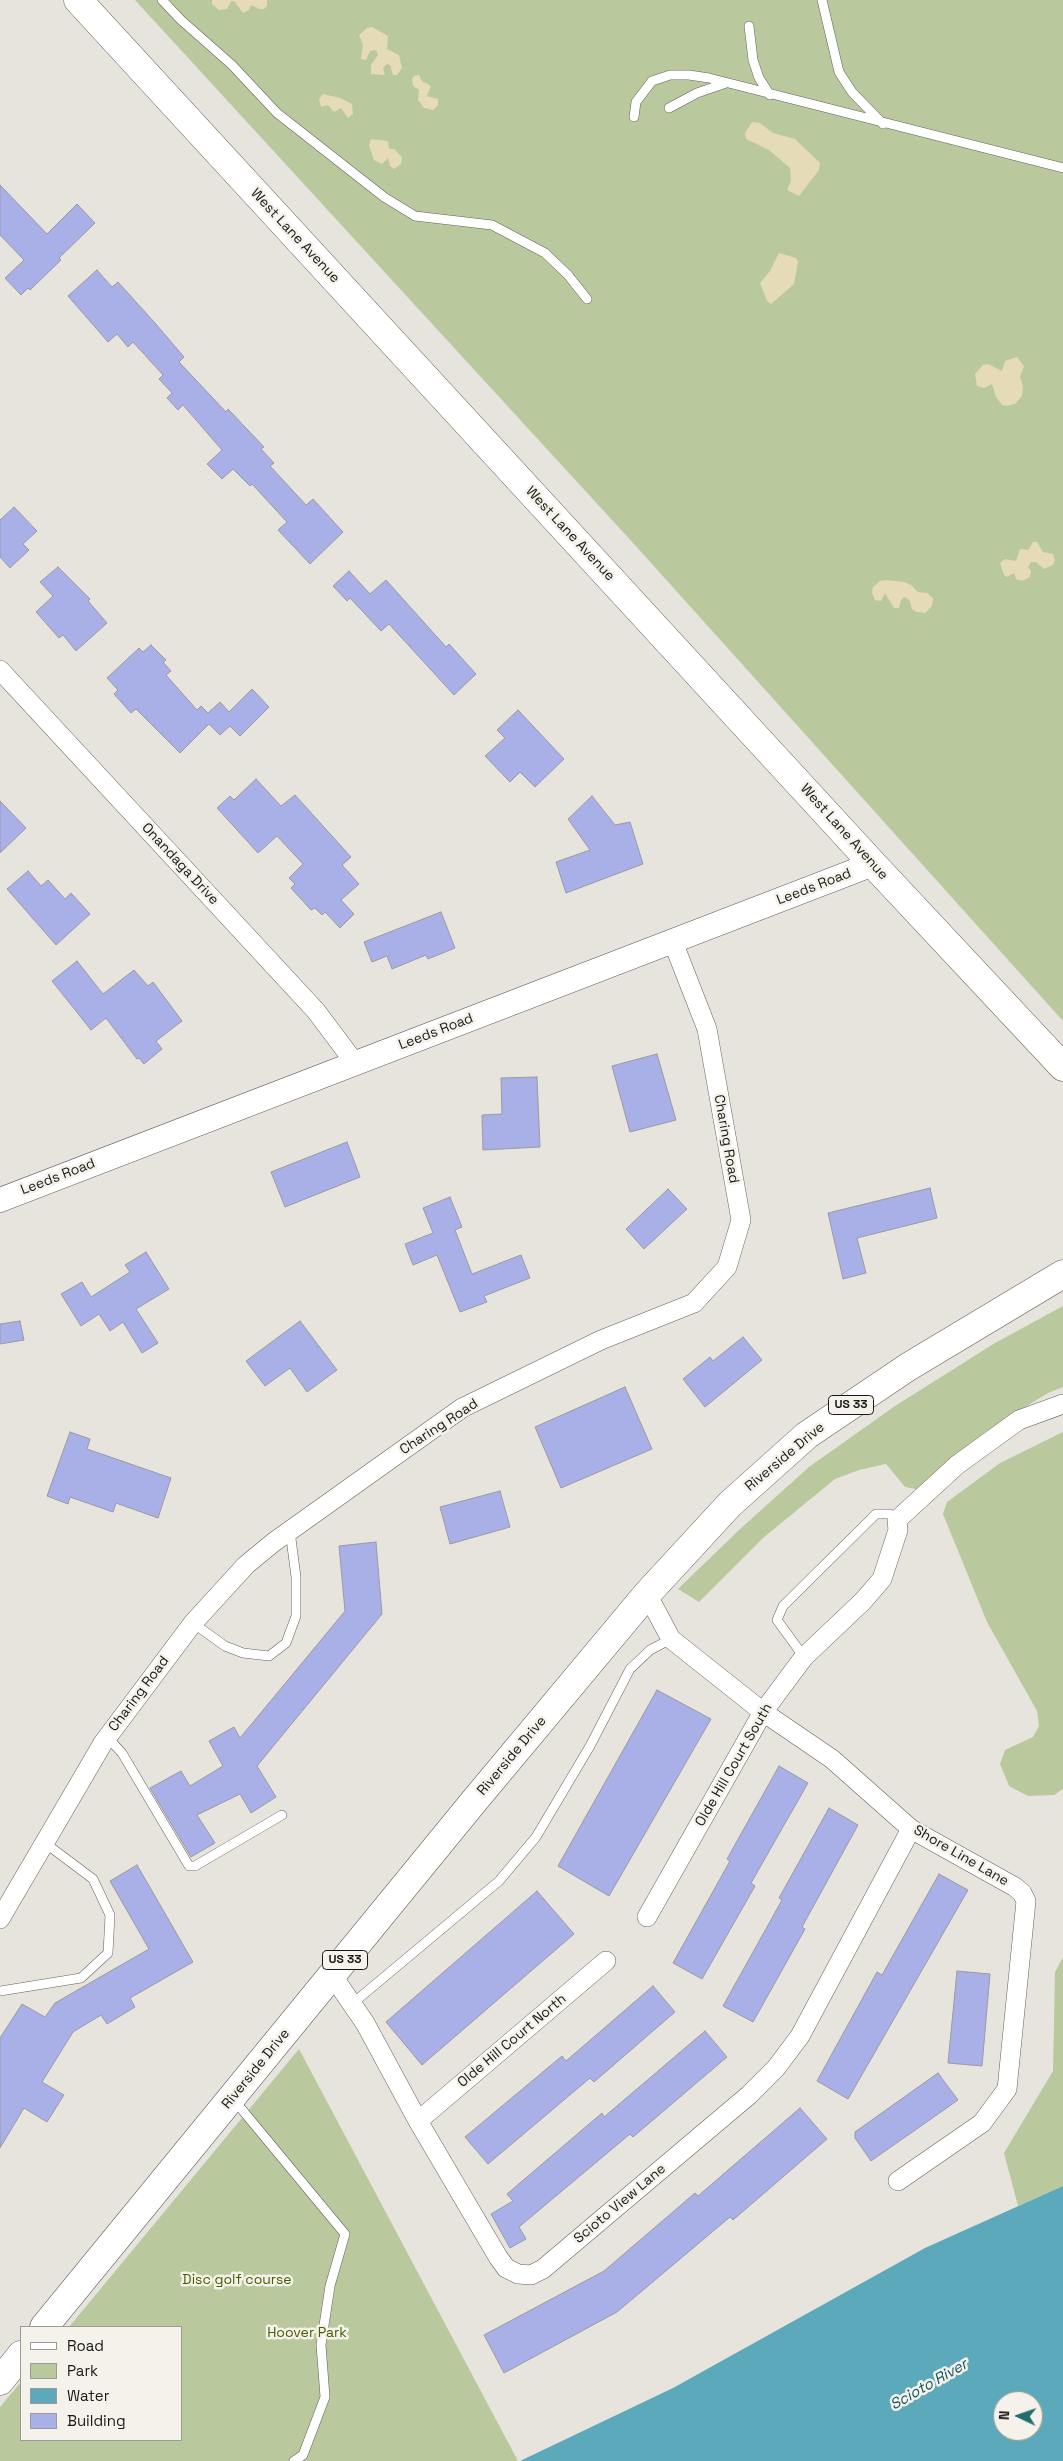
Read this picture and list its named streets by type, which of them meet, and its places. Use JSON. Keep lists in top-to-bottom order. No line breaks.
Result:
{"streets":{"main road":["West Lane Avenue","US 33","Riverside Drive"],"street":["Onandaga Drive","Leeds Road","Charing Road","Olde Hill Court South","Shore Line Lane","Olde Hill Court North","Scioto View Lane"]},"crossings":[["West Lane Avenue","Leeds Road"],["Onandaga Drive","Leeds Road"],["Leeds Road","Charing Road"],["Riverside Drive","Shore Line Lane"],["Riverside Drive","Scioto View Lane"],["Olde Hill Court South","Shore Line Lane"],["Shore Line Lane","Scioto View Lane"],["Olde Hill Court North","Scioto View Lane"]],"water":["Scioto River"],"parks":["Disc golf course","Hoover Park"],"legend":["Road","Park","Water","Building"],"north":"left"}
